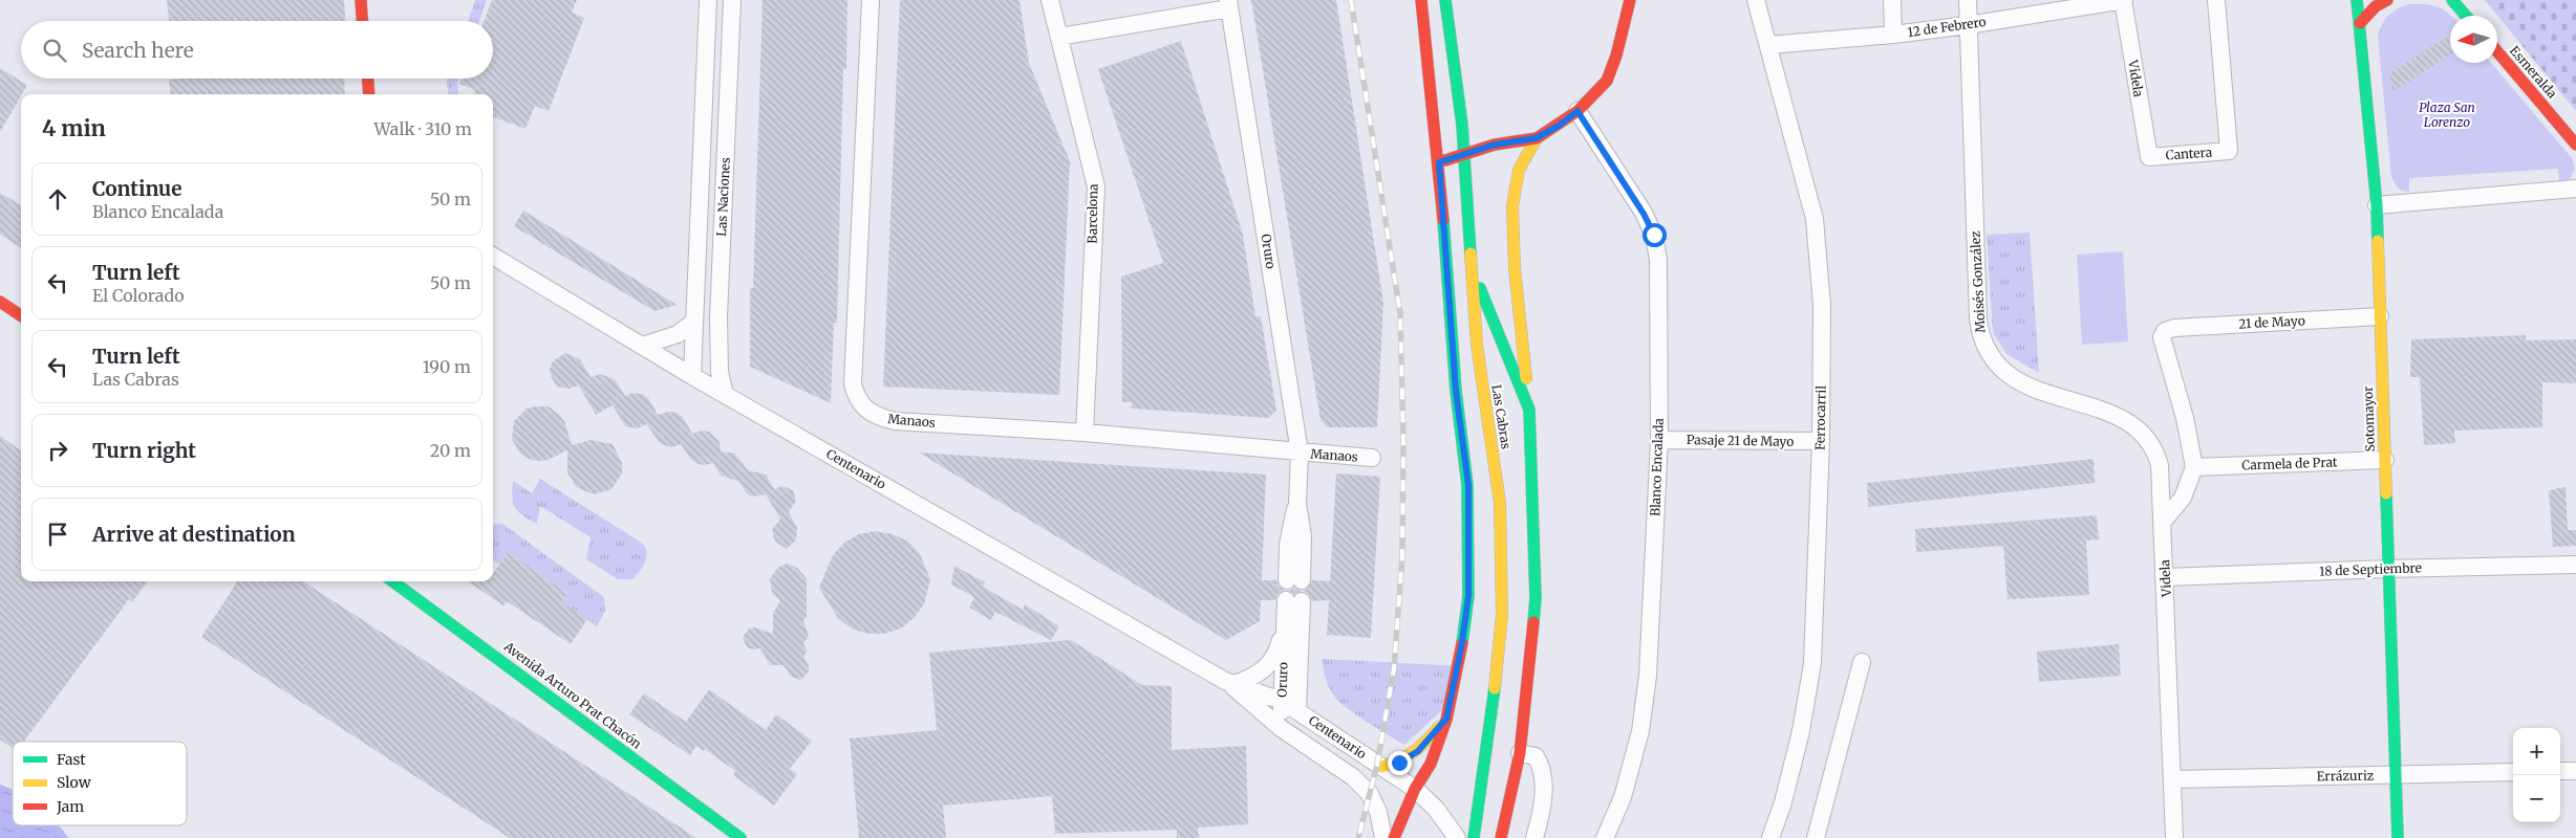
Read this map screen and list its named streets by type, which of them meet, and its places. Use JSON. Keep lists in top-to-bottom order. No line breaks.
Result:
{"streets":{"main road":["Esmeralda","Las Cabras","Sotomayor","Avenida Arturo Prat Chacón"],"street":["12 de Febrero","Videla","Cantera","Las Naciones","Barcelona","Oruro","Moisés González","21 de Mayo","Ferrocarril","Manaos","Pasaje 21 de Mayo","Carmela de Prat","Blanco Encalada","Centenario","18 de Septiembre","Errázuriz"]},"crossings":[["12 de Febrero","Videla"],["12 de Febrero","Moisés González"],["12 de Febrero","Ferrocarril"],["Videla","Cantera"],["Videla","Moisés González"],["Videla","18 de Septiembre"],["Videla","Errázuriz"],["Las Naciones","Centenario"],["Barcelona","Manaos"],["Oruro","Manaos"],["Oruro","Centenario"],["21 de Mayo","Sotomayor"],["21 de Mayo","Carmela de Prat"],["Ferrocarril","Pasaje 21 de Mayo"],["Sotomayor","Carmela de Prat"],["Sotomayor","18 de Septiembre"],["Sotomayor","Errázuriz"],["Pasaje 21 de Mayo","Blanco Encalada"]],"parks":["Plaza San Lorenzo"],"legend":["Fast","Slow","Jam"],"north":"left","page":{"search":"Search here","heading":["4 min","Walk · 310 m"],"list":[["Continue","Blanco Encalada","50 m"],["Turn left","El Colorado","50 m"],["Turn left","Las Cabras","190 m"],["Turn right","20 m"],"Arrive at destination"],"map_buttons":["+","−"]}}
